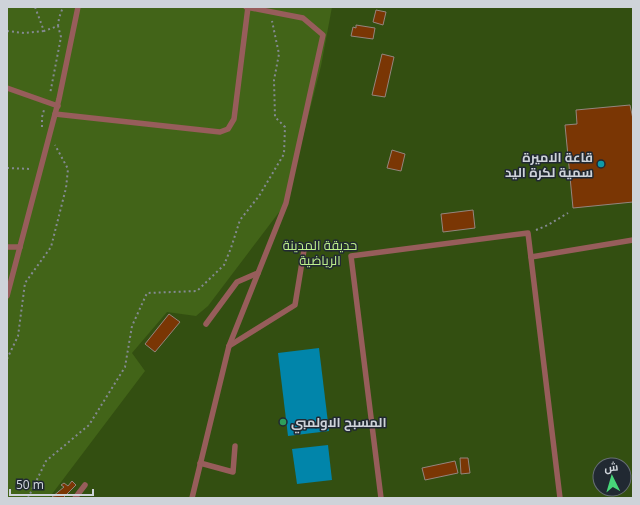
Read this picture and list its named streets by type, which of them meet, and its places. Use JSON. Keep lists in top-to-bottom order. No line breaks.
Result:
{"parks":["حديقة المدينة الرياضية"],"places":["قاعة الاميرة سمية لكرة اليد","المسبح الاولمبي"],"scale_bar":"50 m","north":"top"}
